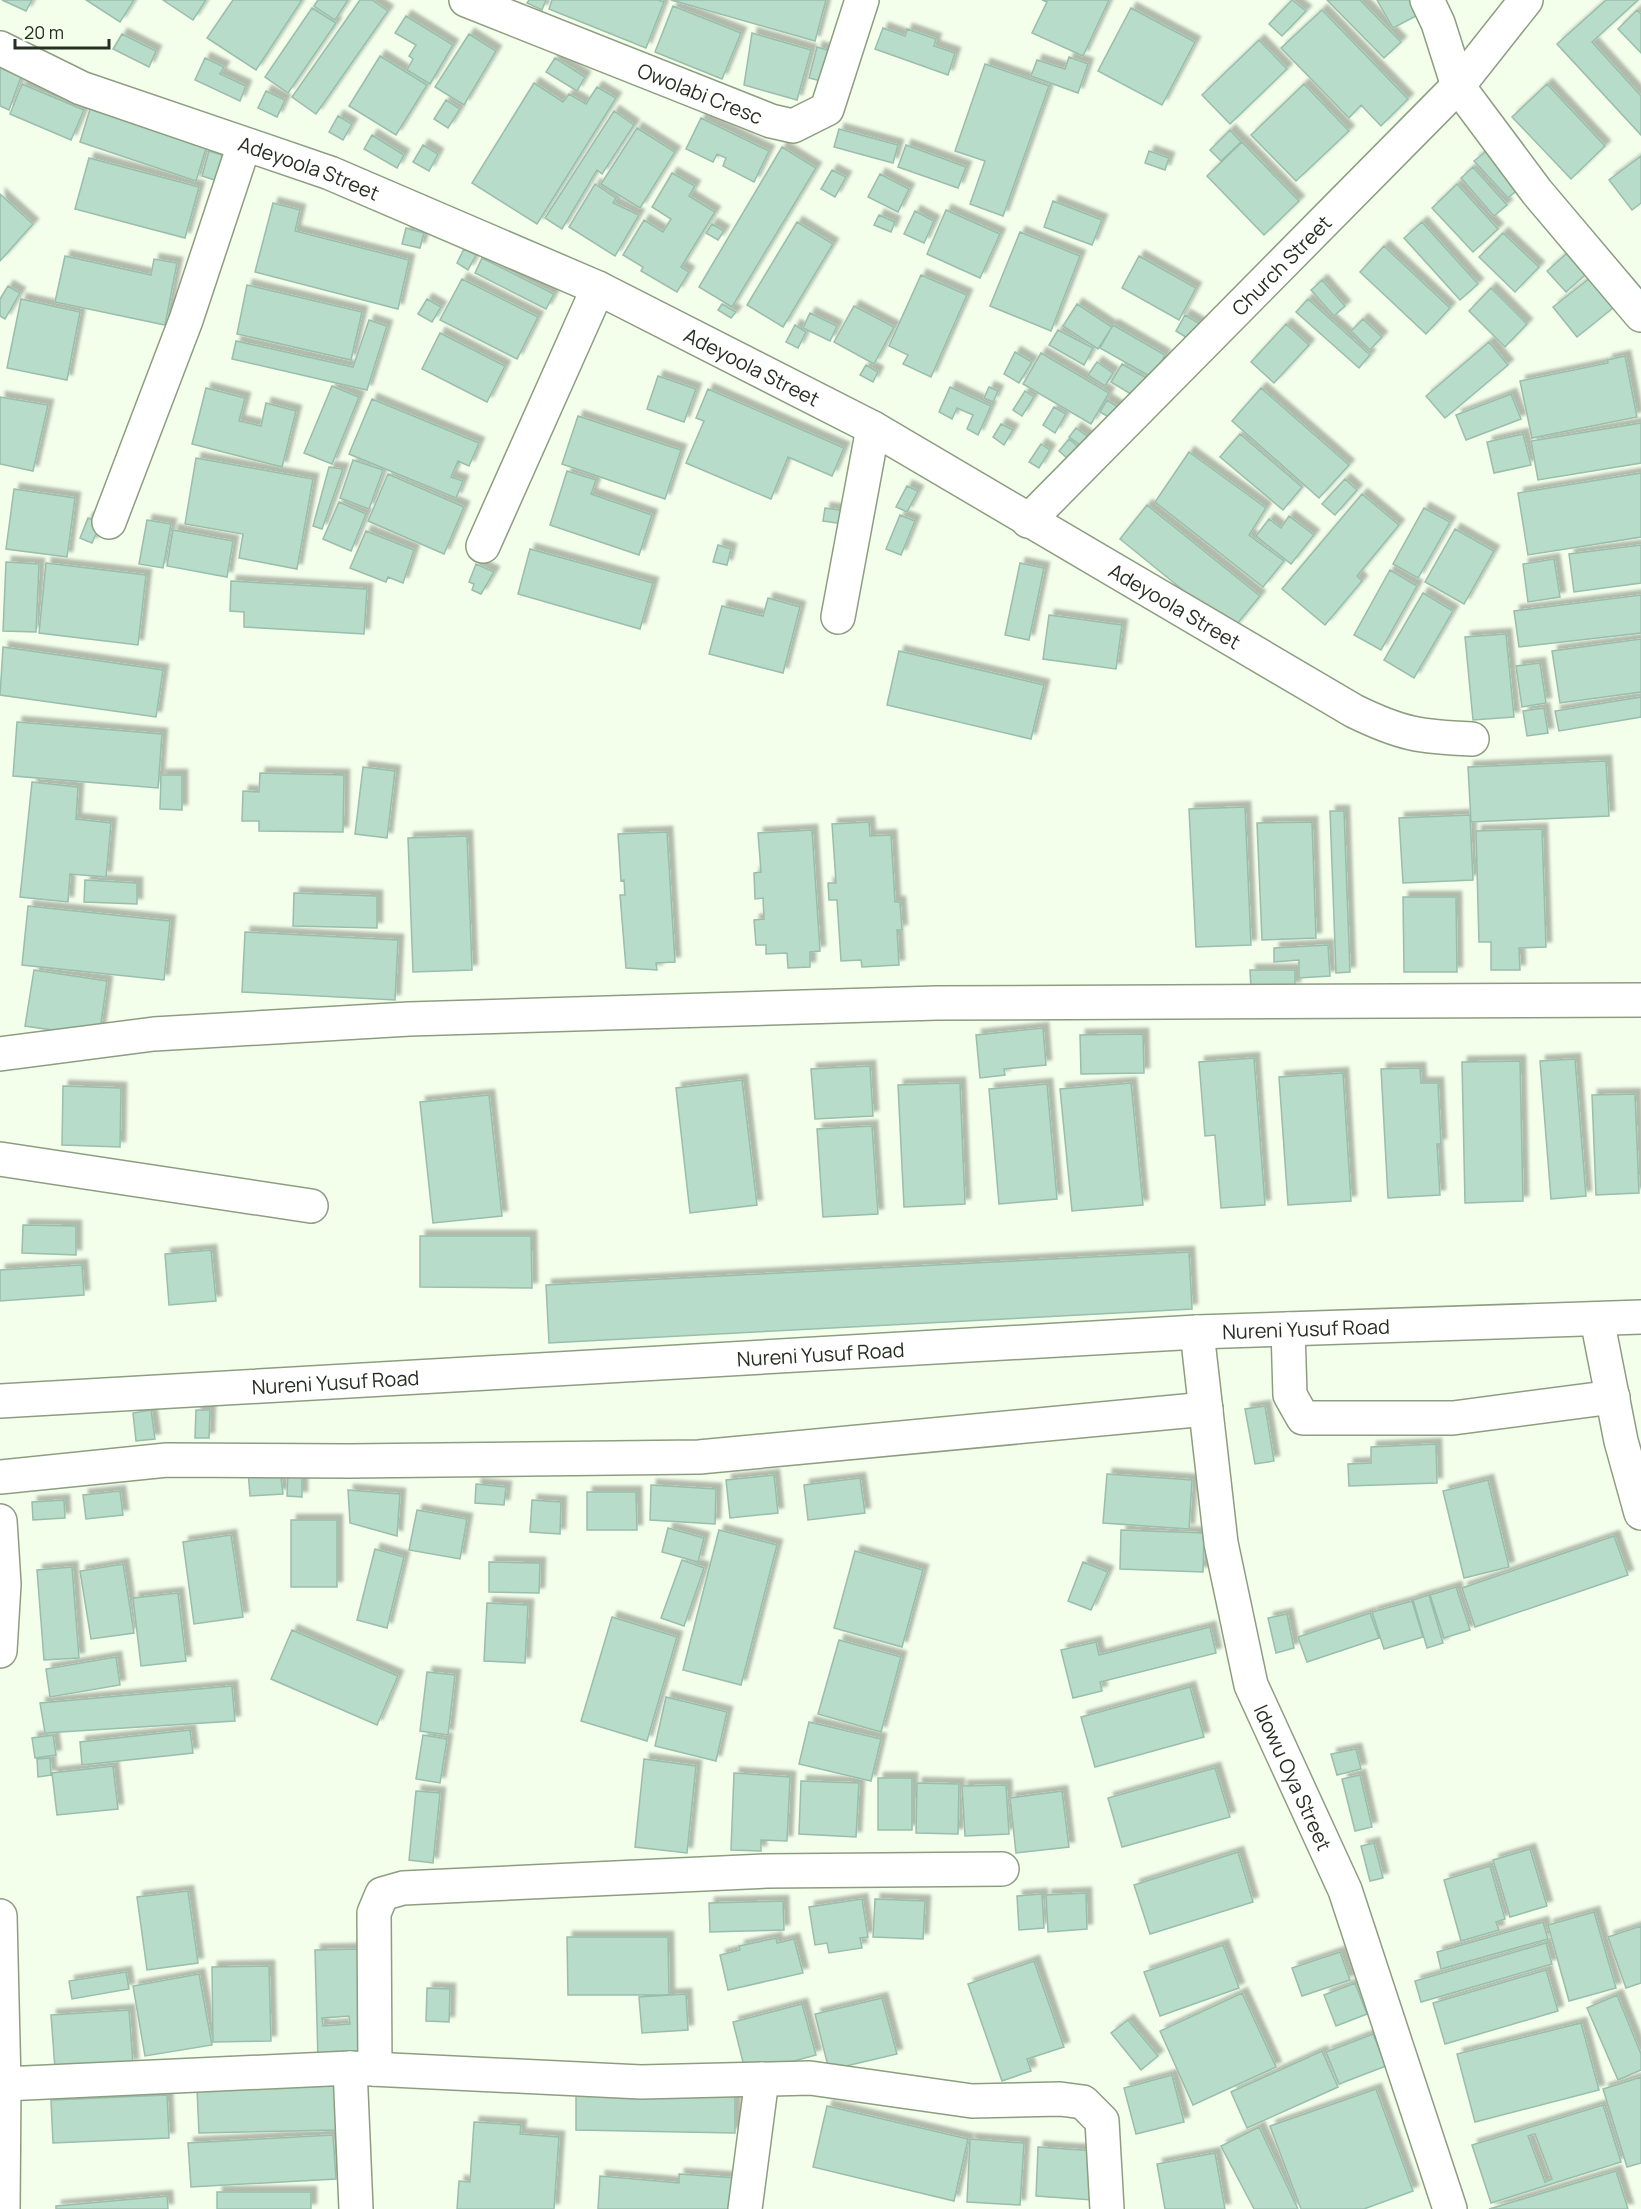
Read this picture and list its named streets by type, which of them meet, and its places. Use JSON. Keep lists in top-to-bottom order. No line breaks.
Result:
{"streets":{"street":["Owolabi Cresc","Adeyoola Street","Church Street","Nureni Yusuf Road","Idowu Oya Street"]},"crossings":[["Adeyoola Street","Church Street"],["Nureni Yusuf Road","Idowu Oya Street"]],"scale_bar":"20 m"}
